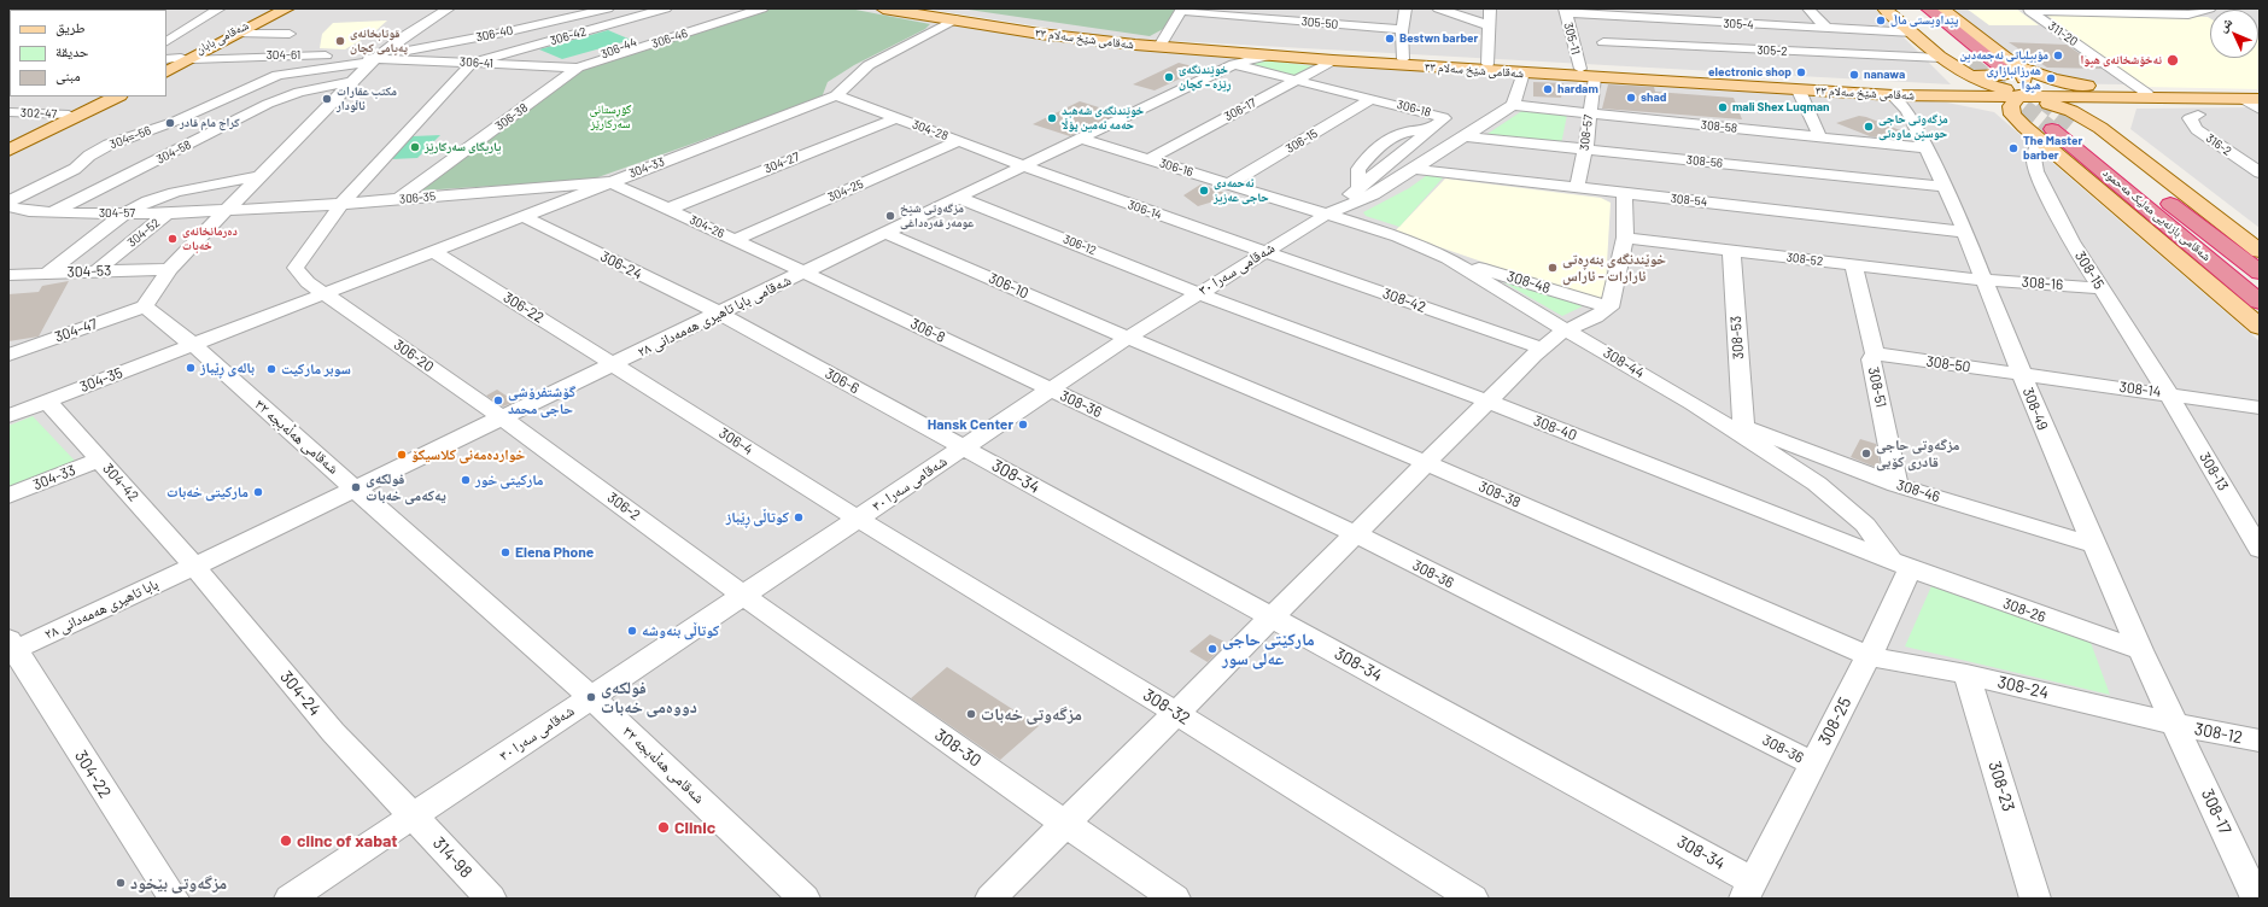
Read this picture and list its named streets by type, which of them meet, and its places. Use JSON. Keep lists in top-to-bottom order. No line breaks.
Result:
{"streets":{"highway":["شەقامی بازنەیی مەلیک مەحمود"],"main road":["شەقامی بابان","شەقامی شێخ سەلام ٣٣"],"street":["305-50","305-4","306-40","311-20","306-42","306-46","305-11","306-44","305-2","304-61","306-41","306-18","306-17","302-47","306-38","308-58","304-28","308-57","304=-56","306-15","316-2","304-58","308-56","304-27","304-33","306-16","304-25","306-35","308-54","306-14","304-57","304-26","304-52","306-12","308-52","306-24","شەقامی سەرا ٣٠","308-15","304-53","308-48","308-16","306-10","308-42","306-22","شەقامی بابا تاهیری هەمەدانی ٢٨","304-47","306-8","308-53","306-20","308-44","308-50","304-35","306-6","308-51","308-14","308-36","308-49","308-40","شەقامی هەڵەبجە ٣٢","306-4","308-13","308-34","304-42","308-46","308-38","306-2","بابا تاهیری هەمەدانی ٢٨","308-26","308-24","304-24","308-32","308-25","308-12","308-30","304-22","308-23","308-17","314-98"]},"crossings":[["305-4","305-11"],["306-40","304-61"],["306-40","306-41"],["306-40","304=-56"],["306-42","306-41"],["شەقامی بابان","304-61"],["306-46","306-44"],["306-46","306-41"],["306-46","306-38"],["شەقامی شێخ سەلام ٣٣","305-11"],["شەقامی شێخ سەلام ٣٣","306-17"],["شەقامی شێخ سەلام ٣٣","308-57"],["شەقامی شێخ سەلام ٣٣","304-33"],["شەقامی شێخ سەلام ٣٣","شەقامی بابا تاهیری هەمەدانی ٢٨"],["شەقامی شێخ سەلام ٣٣","308-49"],["306-44","306-41"],["306-44","306-38"],["304-61","306-41"],["304-61","304=-56"],["306-41","306-38"],["306-41","304=-56"],["306-18","306-17"],["306-18","306-15"],["306-18","306-16"],["306-18","شەقامی سەرا ٣٠"],["306-18","شەقامی بابا تاهیری هەمەدانی ٢٨"],["306-18","308-44"],["306-17","306-16"],["306-38","306-35"],["308-58","308-57"],["308-58","شەقامی سەرا ٣٠"],["308-58","308-49"],["304-28","304-27"],["304-28","304-33"],["304-28","304-25"],["304-28","306-14"],["304-28","شەقامی بابا تاهیری هەمەدانی ٢٨"],["308-57","308-56"],["308-57","308-54"],["306-15","306-16"],["304-58","304-57"],["308-56","شەقامی سەرا ٣٠"],["308-56","308-49"],["304-27","304-26"],["304-33","306-35"],["304-33","304-26"],["304-33","306-24"],["304-33","306-22"],["304-33","306-20"],["304-33","304-35"],["304-33","304-42"],["306-16","شەقامی سەرا ٣٠"],["306-16","شەقامی بابا تاهیری هەمەدانی ٢٨"],["306-16","308-44"],["304-25","304-26"],["306-35","304-57"],["306-35","304-26"],["306-35","306-20"],["308-54","شەقامی سەرا ٣٠"],["308-54","308-49"],["306-14","شەقامی سەرا ٣٠"],["306-14","308-42"],["306-14","شەقامی بابا تاهیری هەمەدانی ٢٨"],["304-57","304-52"],["شەقامی بازنەیی مەلیک مەحمود","308-15"],["304-26","شەقامی بابا تاهیری هەمەدانی ٢٨"],["304-26","306-8"],["304-52","304-53"],["306-12","شەقامی سەرا ٣٠"],["306-12","شەقامی بابا تاهیری هەمەدانی ٢٨"],["306-12","308-40"],["308-52","308-16"],["308-52","308-53"],["308-52","308-51"],["308-52","308-49"],["306-24","شەقامی بابا تاهیری هەمەدانی ٢٨"],["306-24","306-6"],["شەقامی سەرا ٣٠","306-10"],["شەقامی سەرا ٣٠","308-42"],["شەقامی سەرا ٣٠","306-8"],["شەقامی سەرا ٣٠","308-44"],["شەقامی سەرا ٣٠","306-6"],["شەقامی سەرا ٣٠","308-36"],["شەقامی سەرا ٣٠","308-40"],["شەقامی سەرا ٣٠","شەقامی هەڵەبجە ٣٢"],["شەقامی سەرا ٣٠","306-4"],["شەقامی سەرا ٣٠","308-34"],["شەقامی سەرا ٣٠","308-38"],["شەقامی سەرا ٣٠","306-2"],["شەقامی سەرا ٣٠","304-24"],["شەقامی سەرا ٣٠","308-32"],["شەقامی سەرا ٣٠","308-30"],["شەقامی سەرا ٣٠","314-98"],["308-15","308-16"],["308-15","308-14"],["308-15","308-13"],["308-48","308-44"],["308-16","308-49"],["306-10","شەقامی بابا تاهیری هەمەدانی ٢٨"],["306-10","308-38"],["306-22","شەقامی بابا تاهیری هەمەدانی ٢٨"],["306-22","306-4"],["شەقامی بابا تاهیری هەمەدانی ٢٨","306-8"],["شەقامی بابا تاهیری هەمەدانی ٢٨","306-20"],["شەقامی بابا تاهیری هەمەدانی ٢٨","306-6"],["شەقامی بابا تاهیری هەمەدانی ٢٨","شەقامی هەڵەبجە ٣٢"],["شەقامی بابا تاهیری هەمەدانی ٢٨","306-4"],["شەقامی بابا تاهیری هەمەدانی ٢٨","304-42"],["شەقامی بابا تاهیری هەمەدانی ٢٨","306-2"],["شەقامی بابا تاهیری هەمەدانی ٢٨","بابا تاهیری هەمەدانی ٢٨"],["شەقامی بابا تاهیری هەمەدانی ٢٨","304-24"],["304-47","شەقامی هەڵەبجە ٣٢"],["306-8","308-36"],["308-53","308-46"],["306-20","304-35"],["306-20","306-2"],["308-44","308-40"],["308-44","308-46"],["308-44","308-26"],["308-44","308-25"],["308-50","308-51"],["308-50","308-14"],["308-50","308-49"],["304-35","شەقامی هەڵەبجە ٣٢"],["304-35","304-42"],["306-6","308-34"],["308-51","308-46"],["308-14","308-49"],["308-14","308-13"],["308-36","308-25"],["308-49","308-46"],["308-49","308-26"],["308-49","308-24"],["308-49","308-12"],["308-49","308-17"],["308-40","308-26"],["308-40","308-25"],["306-4","308-32"],["308-34","308-25"],["304-42","بابا تاهیری هەمەدانی ٢٨"],["304-42","304-24"],["308-38","308-24"],["308-38","308-25"],["306-2","308-30"],["بابا تاهیری هەمەدانی ٢٨","304-24"],["بابا تاهیری هەمەدانی ٢٨","304-22"],["308-26","308-25"],["308-24","308-25"],["308-24","308-12"],["308-24","308-23"],["308-24","308-17"],["304-24","314-98"],["308-12","308-17"]],"parks":["گۆڕستانی سەرکارێز"],"places":["پێداویستی ماڵ","Bestwn barber","قوتابخانەی پەیامی کچان","مۆبیلیاتی نەجمەدین","نەخۆشخانەی هیوا","electronic shop","nanawa","خوێندنگەێ ڕێزە - کچان","هەرزانبازاڕی هیوا","hardam","shad","مكتب عقارات ئاڵودار","mali Shex Luqman","خوێندنگەی شەهید حەمە ئەمین پۆڵا","کراج مام قادر","مزگەوتی حاجی حوسێن ماوەتی","یاریگای سەرکارێز","The Master barber","ئەحمەدی حاجی عەزیز","مزگەوتی شێخ عومەر قەرەداغی","دەرمانخانەی خەبات","خوێندنگەی بنەڕەتی ئارارات - ئاراس","بالەی ڕێباز","سوبر مارکیت","گۆشتفرۆشی حاجی محمد","Hansk Center","مزگەوتی حاجی قادری کۆیی","خواردەمەنی کلاسیکۆ","مارکیتی خور","فولکه‌ی یه‌که‌می خه‌بات","مارکیتی خەبات","کوتاڵی ڕێباز","Elena Phone","کوتاڵی بنەوشە","مارکێتی حاجی عەلی سور","فولکه‌ی دووه‌می خه‌بات","مزگەوتی خەبات","Clinic","clinc of xabat","مزگەوتی بێخود"],"legend":["طريق","حديقة","مبنى"],"north":"top left"}
